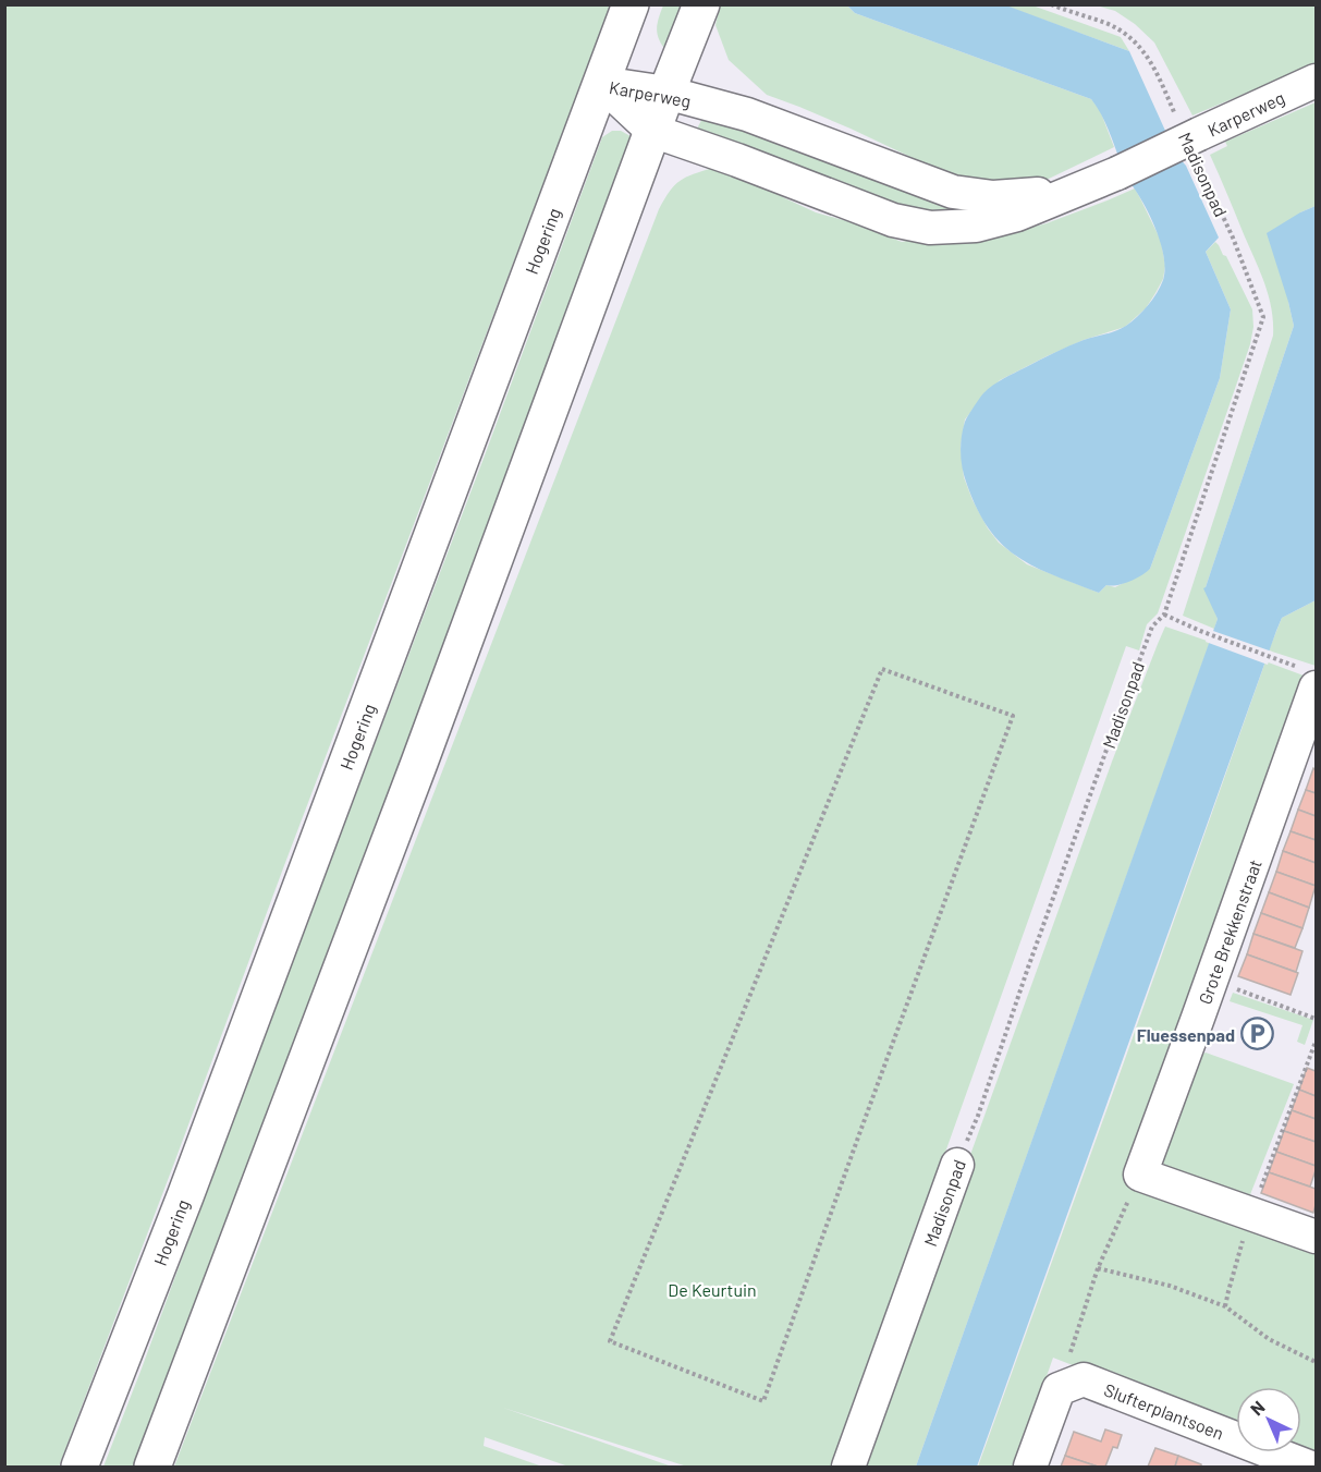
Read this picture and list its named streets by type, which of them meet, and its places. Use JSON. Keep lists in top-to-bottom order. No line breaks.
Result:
{"streets":{"highway":["Hogering"],"street":["Karperweg","Madisonpad","Grote Brekkenstraat","Slufterplantsoen"]},"crossings":[["Karperweg","Madisonpad"],["Karperweg","Hogering"]],"parks":["De Keurtuin"],"places":{"parking":["Fluessenpad"]},"north":"top left"}
